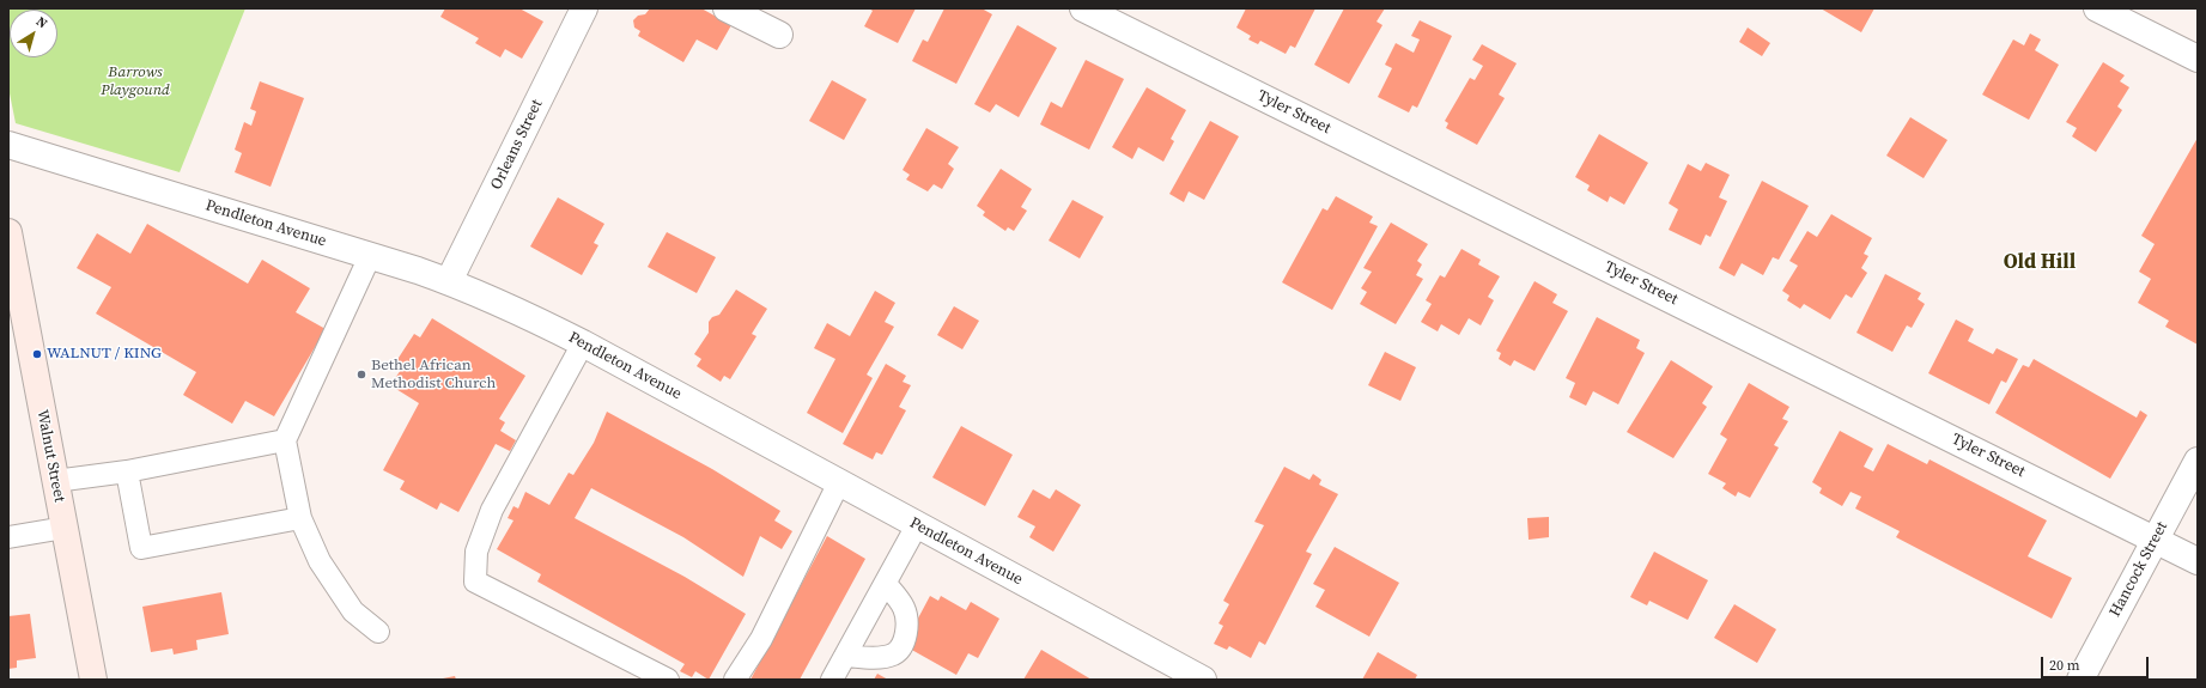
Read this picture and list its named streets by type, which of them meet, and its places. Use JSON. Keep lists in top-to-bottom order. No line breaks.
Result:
{"streets":{"main road":["Walnut Street"],"street":["Tyler Street","Orleans Street","Pendleton Avenue","Hancock Street"]},"crossings":[["Tyler Street","Hancock Street"],["Orleans Street","Pendleton Avenue"]],"districts":["Old Hill"],"parks":["Barrows Playgound"],"places":["WALNUT / KING","Bethel African Methodist Church"],"scale_bar":"20 m","north":"top right"}
